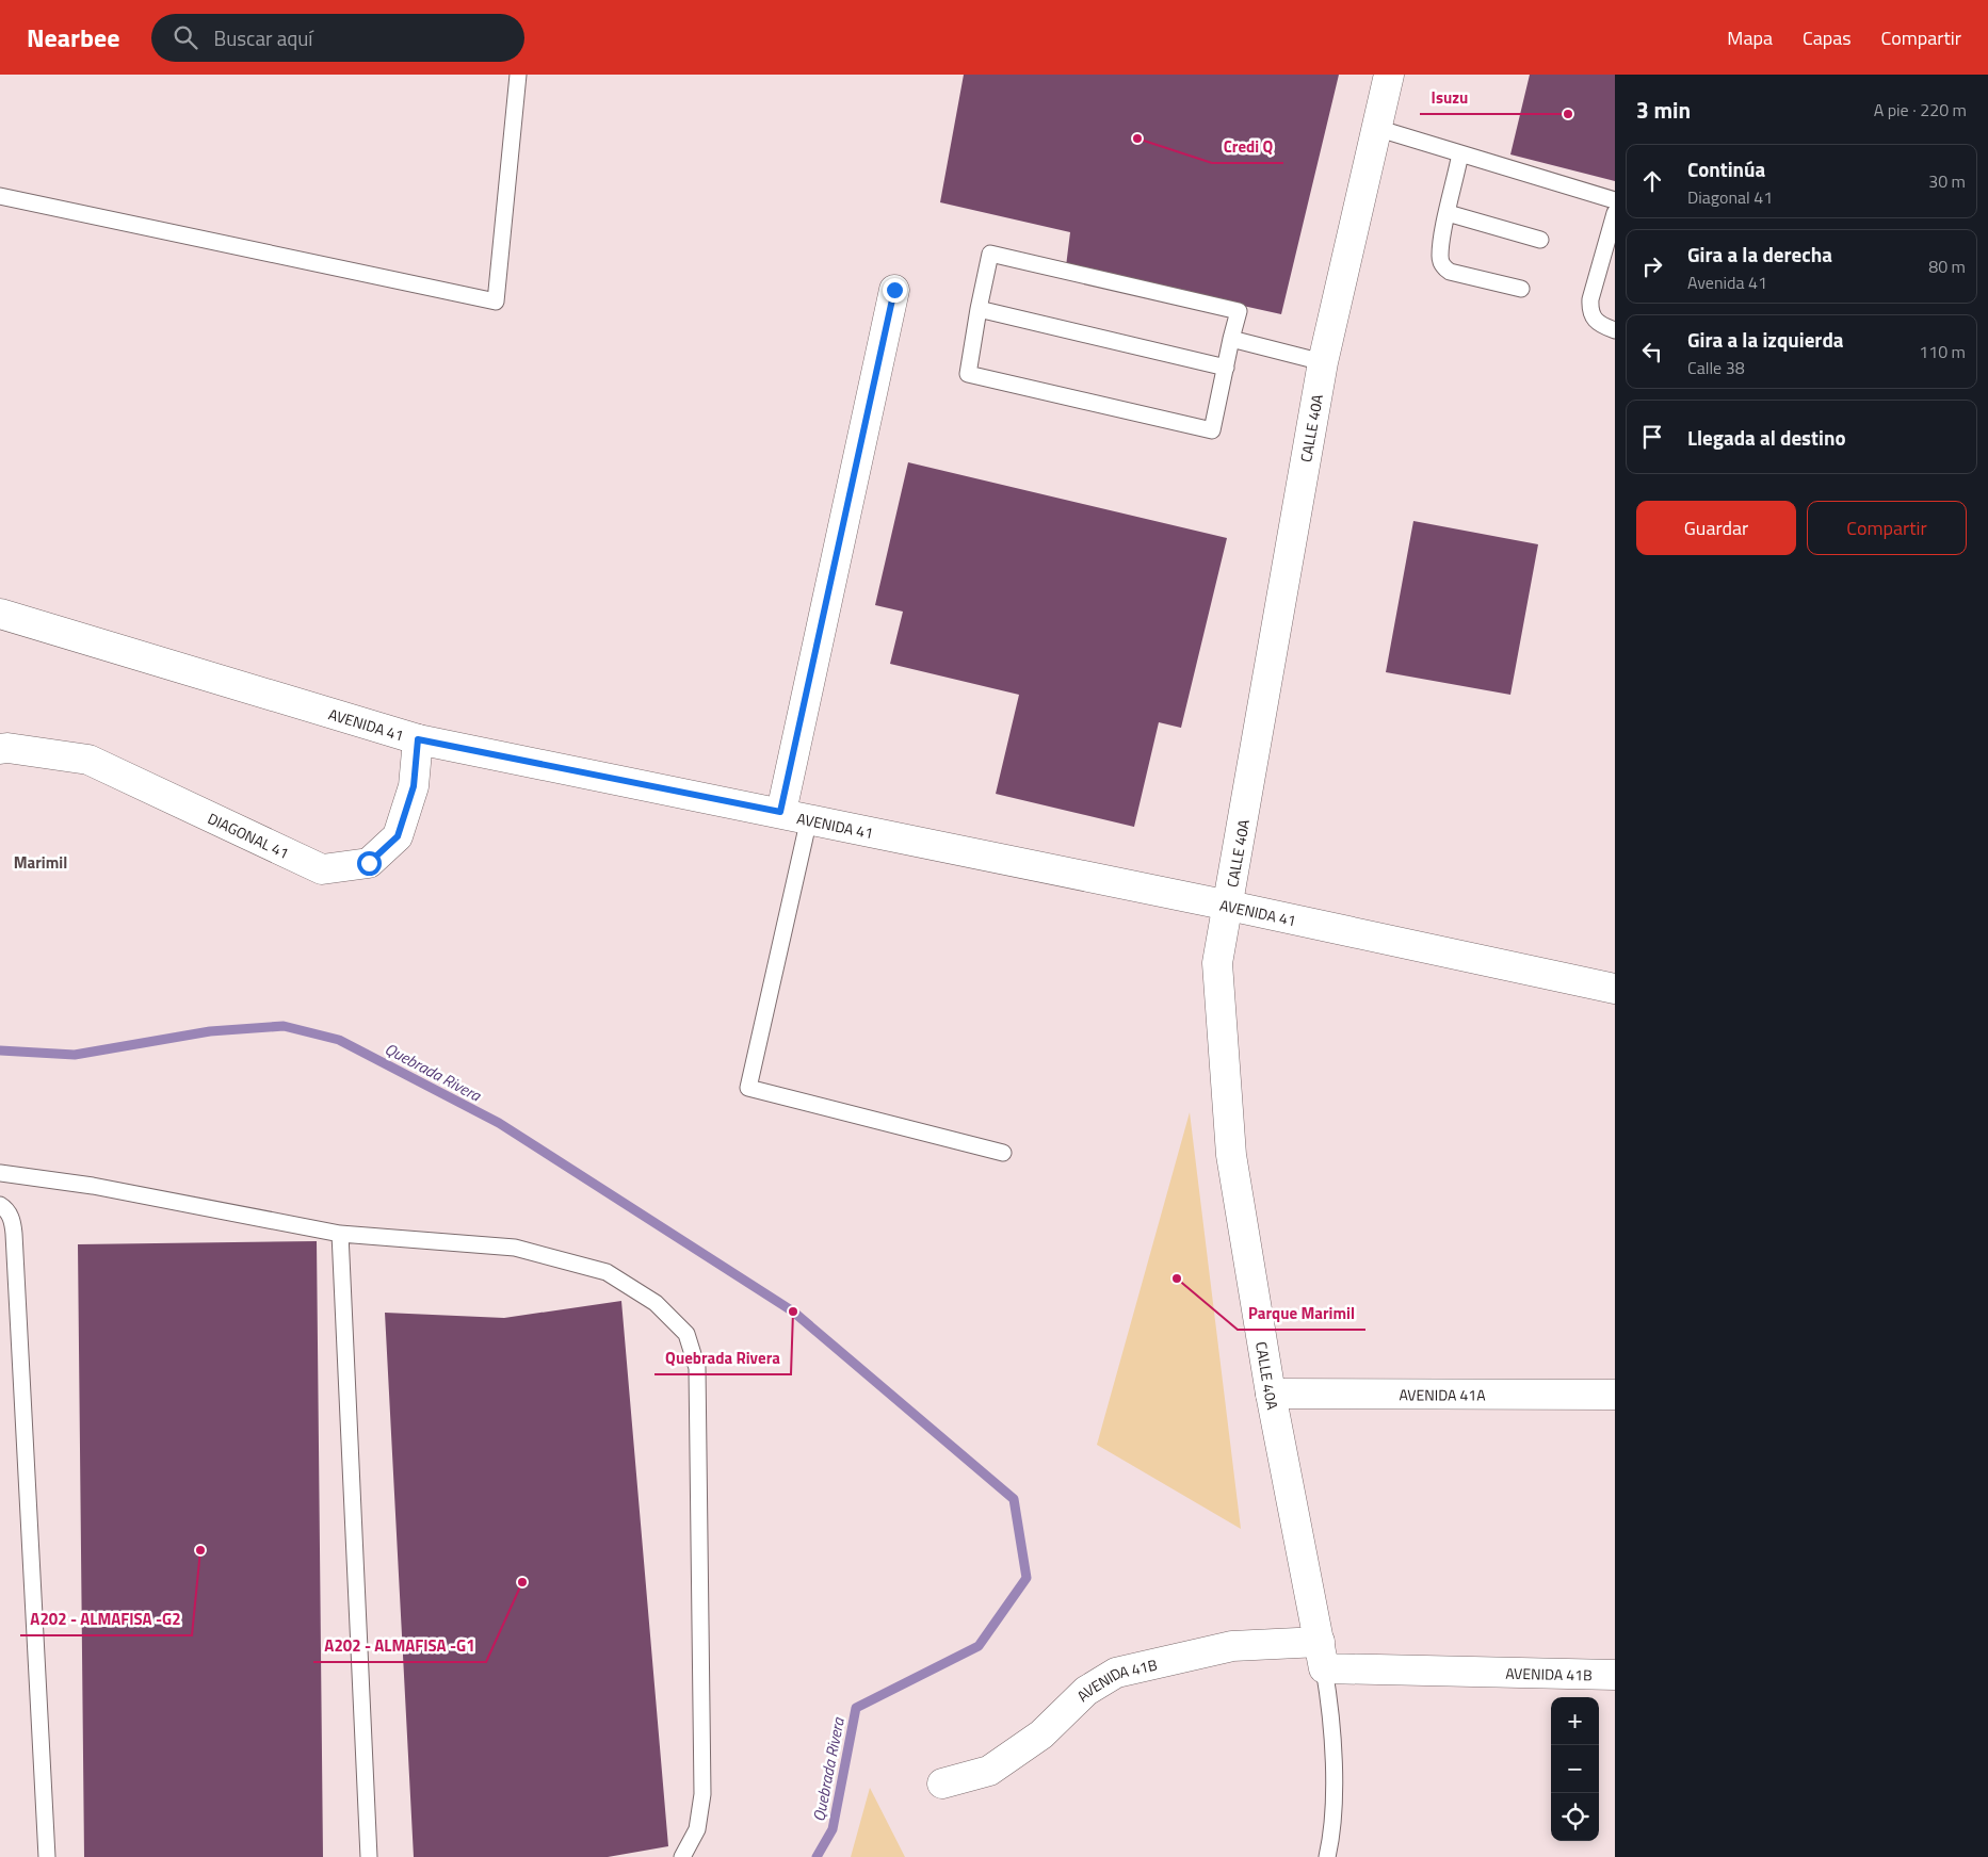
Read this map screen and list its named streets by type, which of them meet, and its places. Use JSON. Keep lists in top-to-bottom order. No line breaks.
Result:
{"streets":{"street":["CALLE 40A","AVENIDA 41","DIAGONAL 41","AVENIDA 41A","AVENIDA 41B"]},"crossings":[["CALLE 40A","AVENIDA 41"],["CALLE 40A","AVENIDA 41A"],["CALLE 40A","AVENIDA 41B"],["AVENIDA 41","DIAGONAL 41"]],"districts":["Marimil"],"water":["Quebrada Rivera"],"places":["Isuzu","Credi Q","Parque Marimil","Quebrada Rivera","A202 - ALMAFISA -G2","A202 - ALMAFISA -G1"],"page":{"header":"Nearbee","search":"Buscar aquí","nav":["Mapa","Capas","Compartir"],"heading":["3 min","A pie · 220 m"],"list":[["Continúa","Diagonal 41","30 m"],["Gira a la derecha","Avenida 41","80 m"],["Gira a la izquierda","Calle 38","110 m"],"Llegada al destino"],"buttons":["Guardar","Compartir"],"map_buttons":["+","−"]}}
